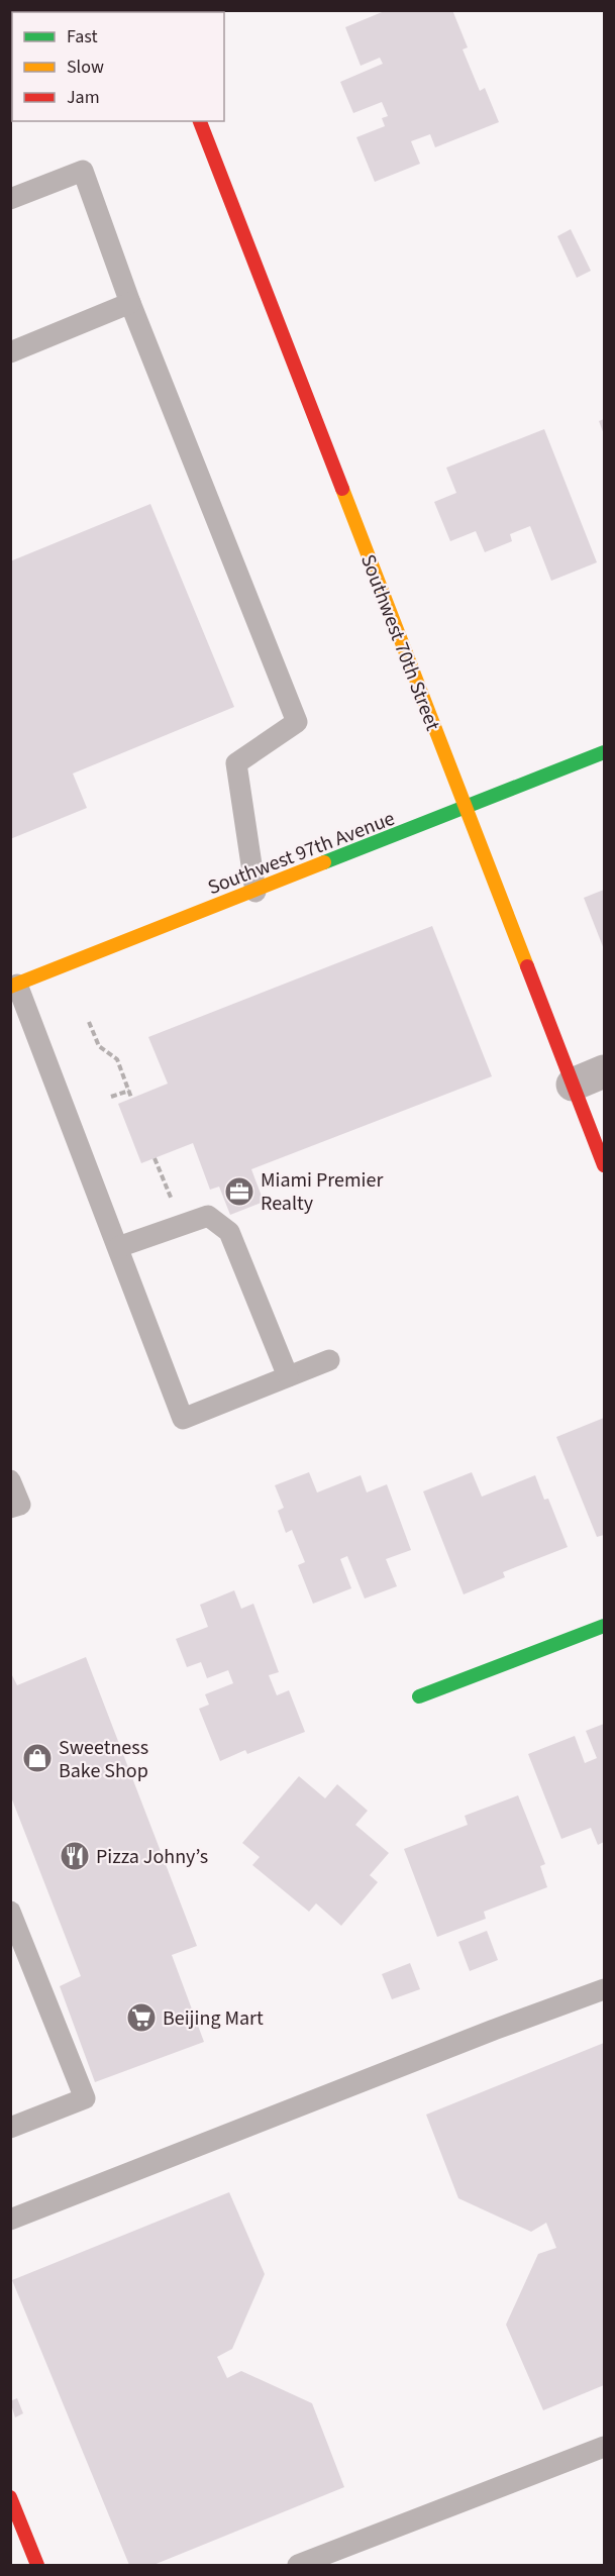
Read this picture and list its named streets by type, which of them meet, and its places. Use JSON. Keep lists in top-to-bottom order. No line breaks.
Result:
{"streets":{"street":["Southwest 70th Street","Southwest 97th Avenue"]},"crossings":[["Southwest 70th Street","Southwest 97th Avenue"]],"places":{"office":["Miami Premier Realty"],"shop":["Sweetness Bake Shop"],"restaurant":["Pizza Johny’s"],"supermarket":["Beijing Mart"]},"legend":["Fast","Slow","Jam"]}
